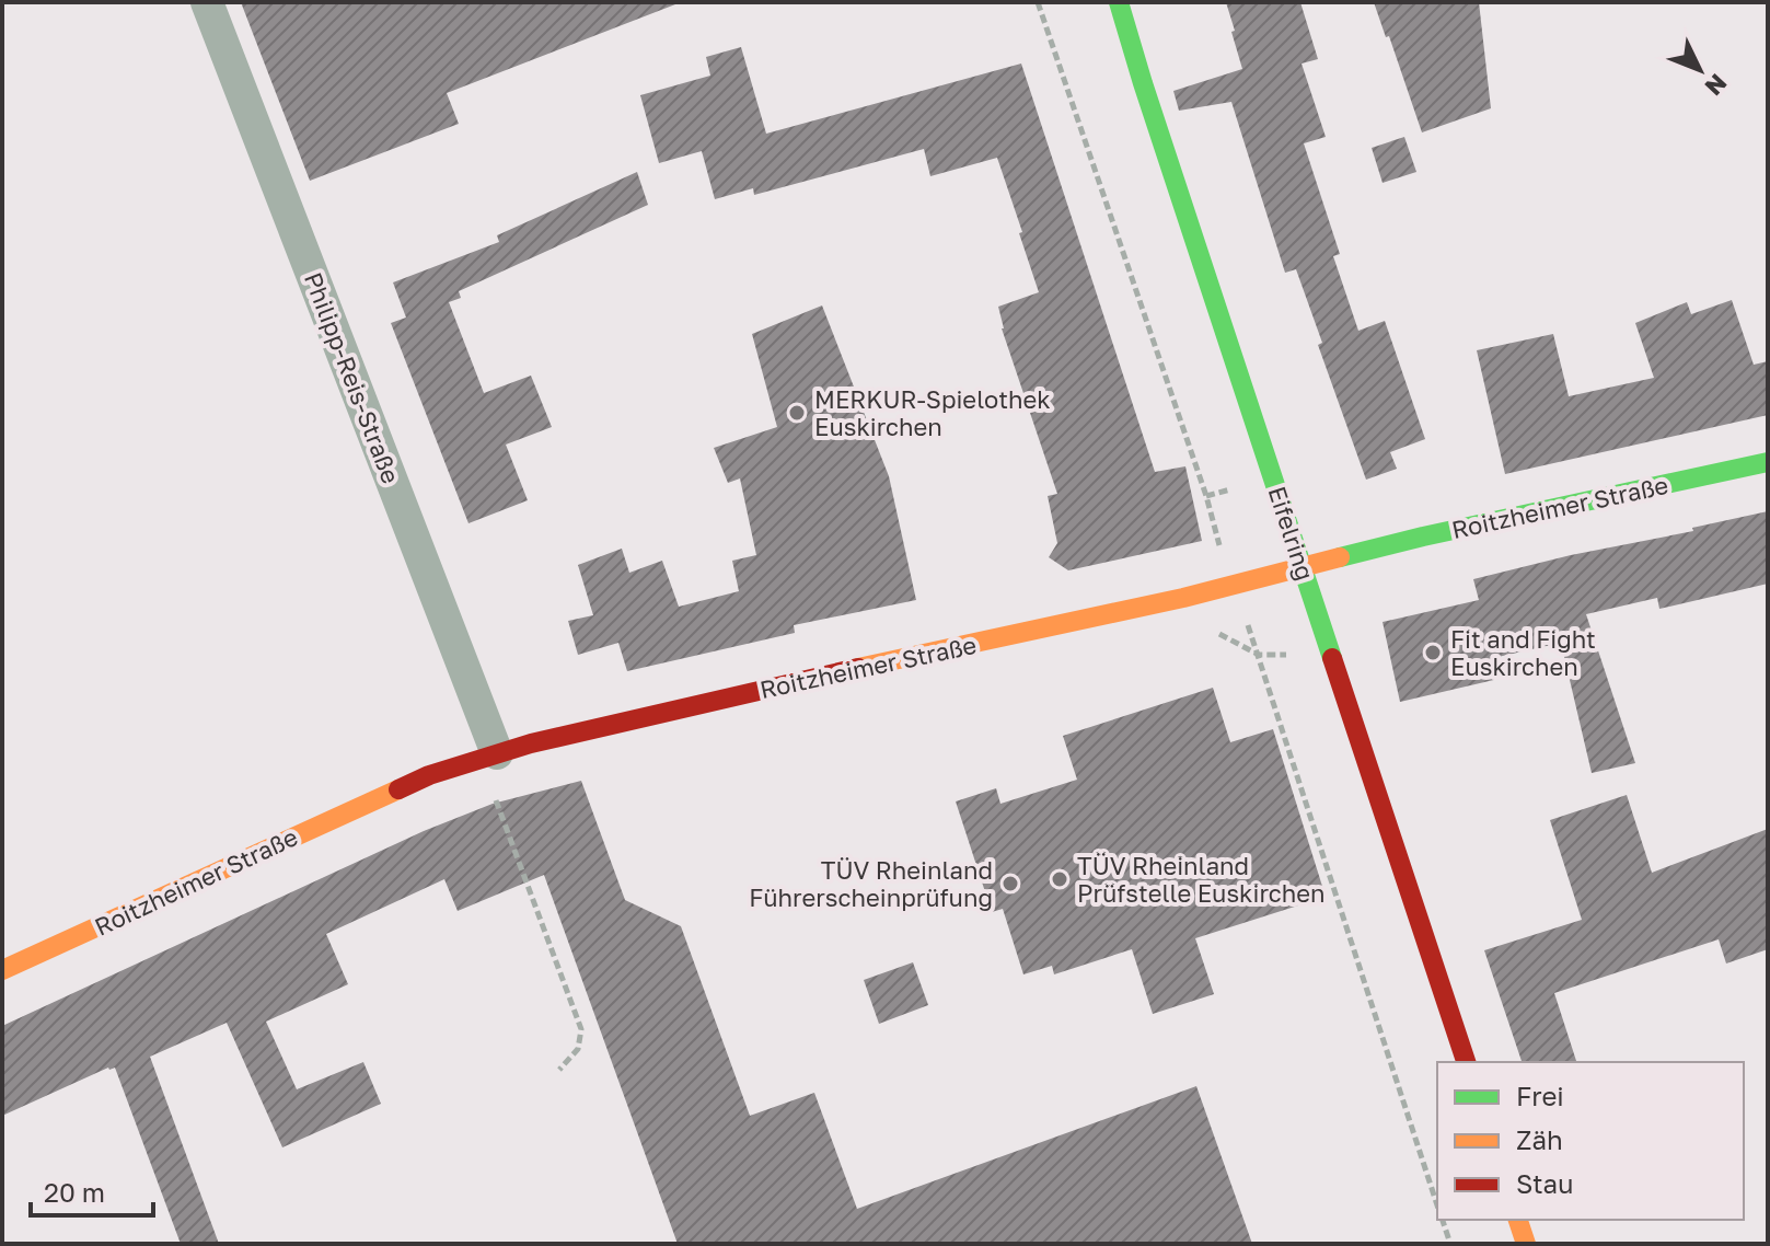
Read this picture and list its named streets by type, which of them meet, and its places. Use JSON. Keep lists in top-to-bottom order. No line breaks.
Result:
{"streets":{"street":["Philipp-Reis-Straße","Roitzheimer Straße","Eifelring"]},"crossings":[["Philipp-Reis-Straße","Roitzheimer Straße"],["Roitzheimer Straße","Eifelring"]],"places":["MERKUR-Spielothek Euskirchen","Fit and Fight Euskirchen","TÜV Rheinland Prüfstelle Euskirchen","TÜV Rheinland Führerscheinprüfung"],"legend":["Frei","Zäh","Stau"],"scale_bar":"20 m","north":"bottom right"}
